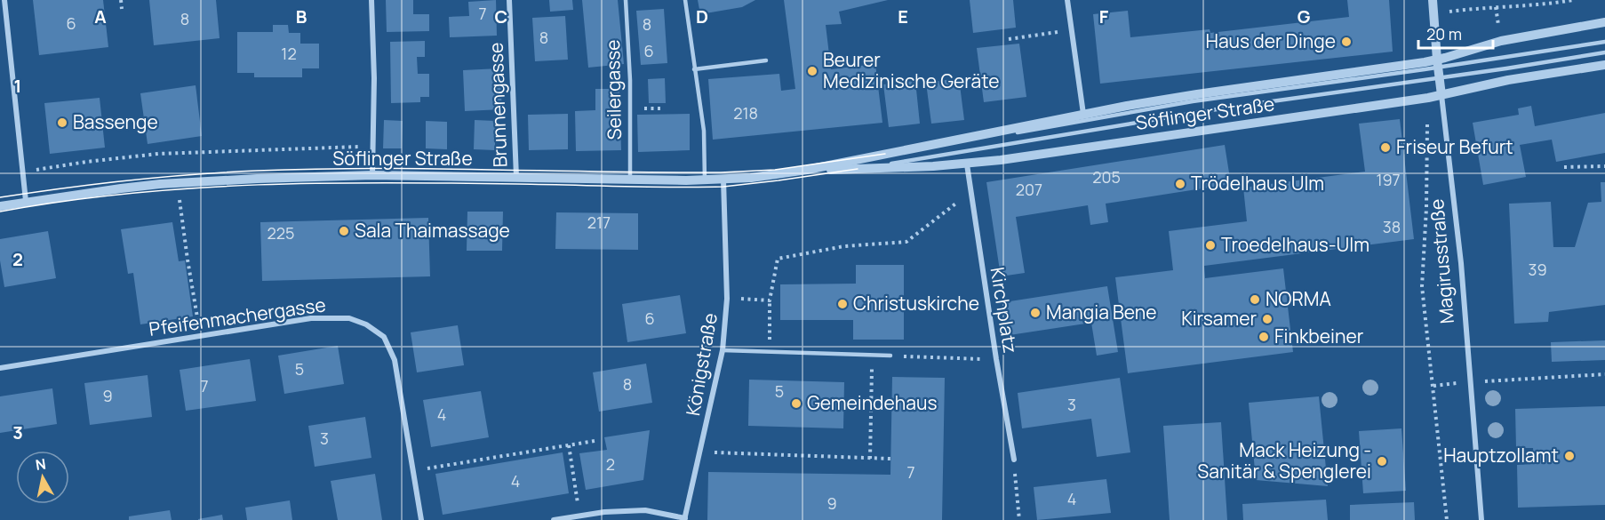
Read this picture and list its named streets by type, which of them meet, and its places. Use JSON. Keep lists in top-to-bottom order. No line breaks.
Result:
{"streets":{"street":["Brunnengasse","Söflinger Straße","Magirusstraße","Kirchplatz","Pfeifenmachergasse","Königstraße"],"lane":["Seilergasse"]},"crossings":[["Seilergasse","Söflinger Straße"],["Brunnengasse","Söflinger Straße"],["Söflinger Straße","Magirusstraße"],["Söflinger Straße","Kirchplatz"],["Söflinger Straße","Königstraße"]],"places":["Haus der Dinge","Beurer Medizinische Geräte","Bassenge","Friseur Befurt","Trödelhaus Ulm","Sala Thaimassage","Troedelhaus-Ulm","NORMA","Christuskirche","Mangia Bene","Kirsamer","Finkbeiner","Gemeindehaus","Hauptzollamt","Mack Heizung - Sanitär & Spenglerei"],"house_numbers":["7","8","6","8","8","6","12","218","205","197","207","217","38","225","39","6","5","8","7","5","9","3","4","3","2","7","4","4","9"],"scale_bar":"20 m","north":"top","grid":{"columns":["A","B","C","D","E","F","G"],"rows":["1","2","3"]}}
